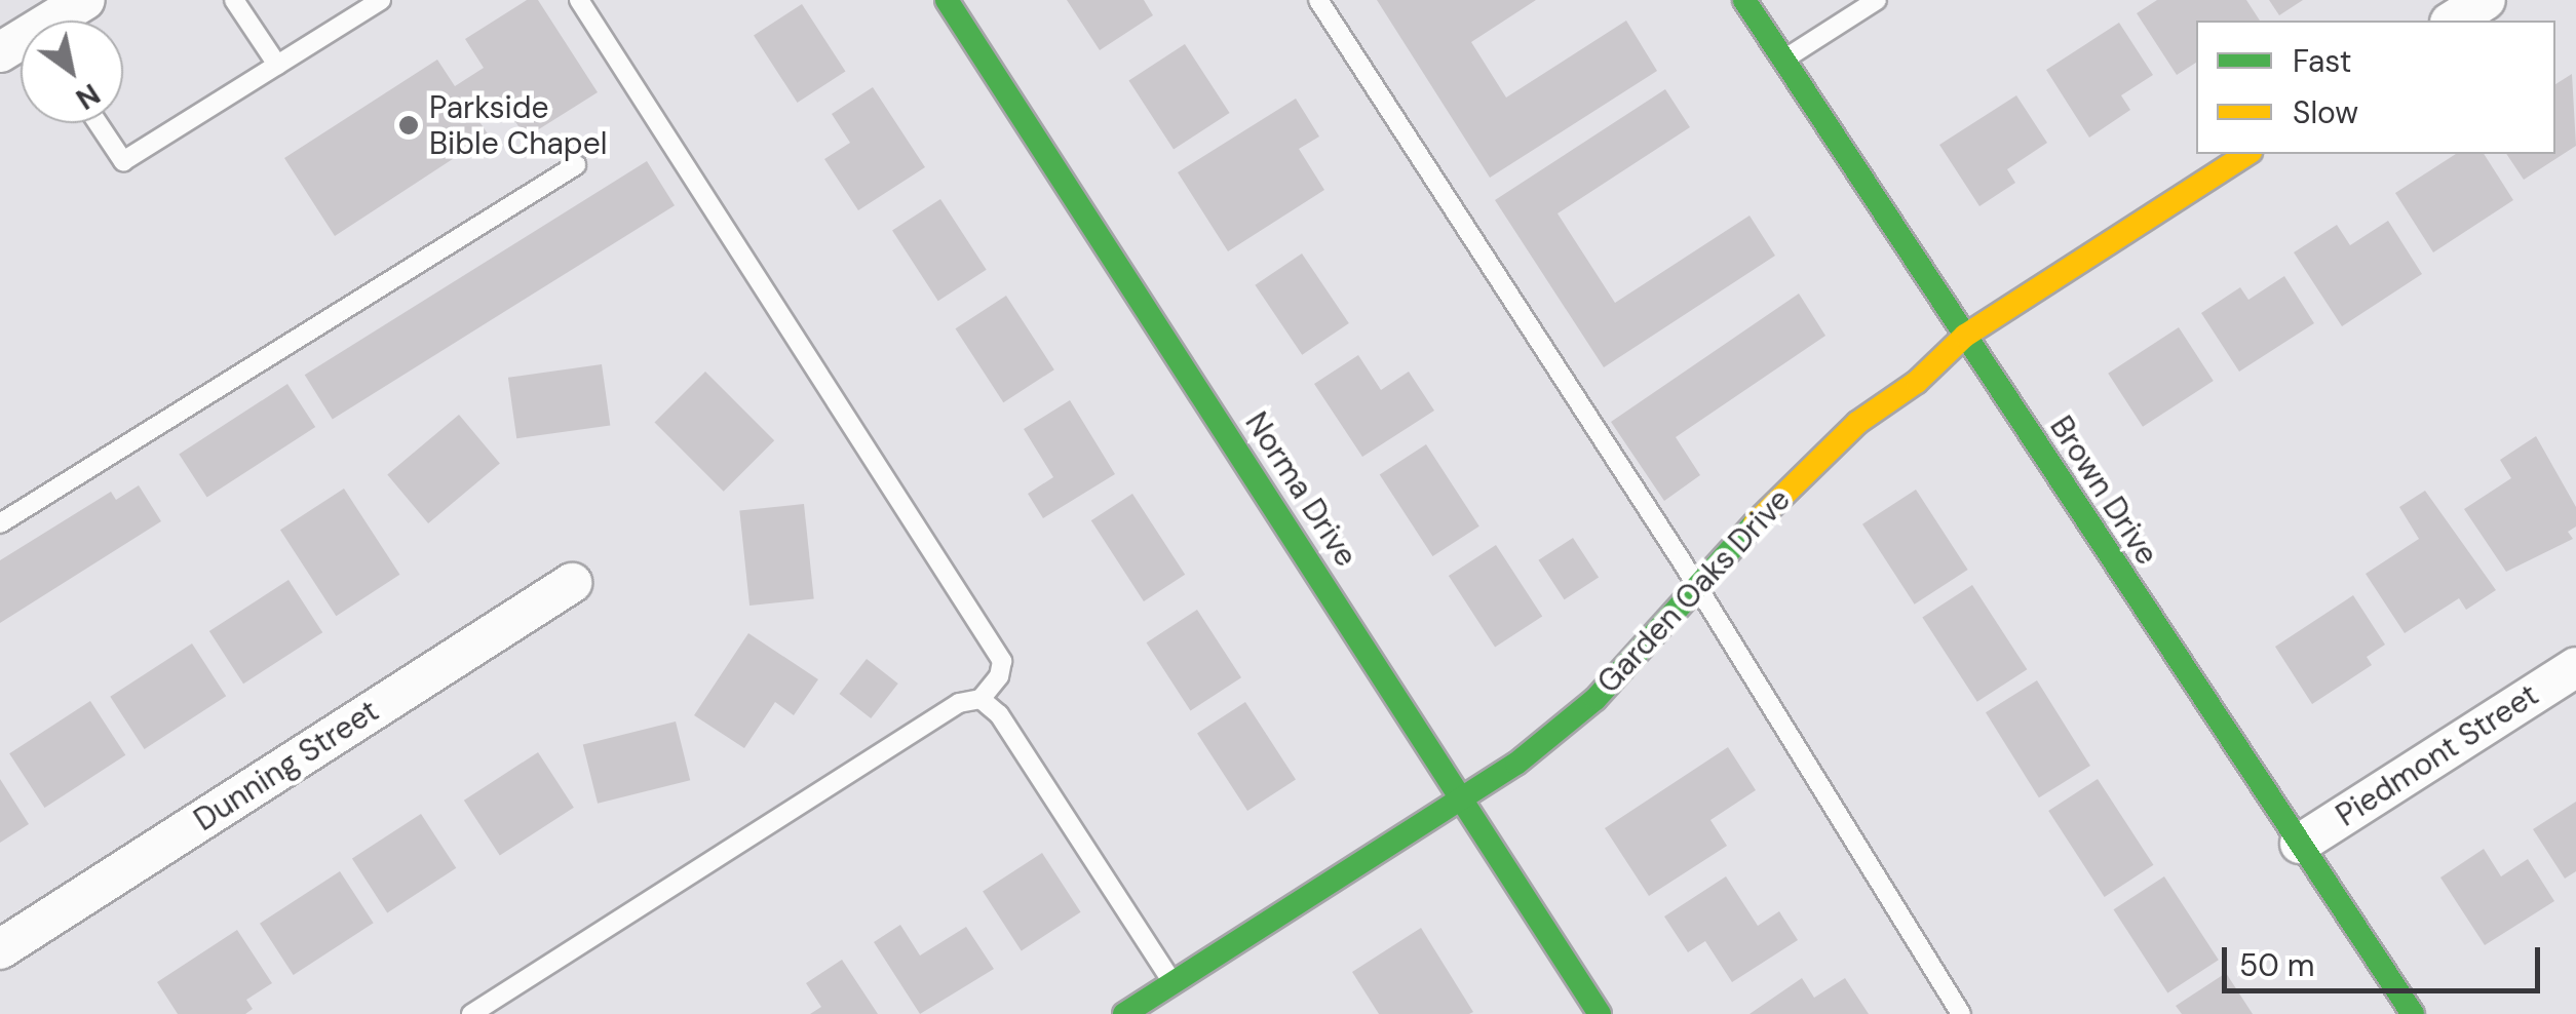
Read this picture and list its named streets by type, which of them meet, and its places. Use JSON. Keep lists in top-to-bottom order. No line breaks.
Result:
{"streets":{"street":["Norma Drive","Brown Drive","Garden Oaks Drive","Piedmont Street","Dunning Street"]},"crossings":[["Norma Drive","Garden Oaks Drive"],["Brown Drive","Garden Oaks Drive"],["Brown Drive","Piedmont Street"]],"places":["Parkside Bible Chapel"],"legend":["Fast","Slow"],"scale_bar":"50 m","north":"bottom right"}
